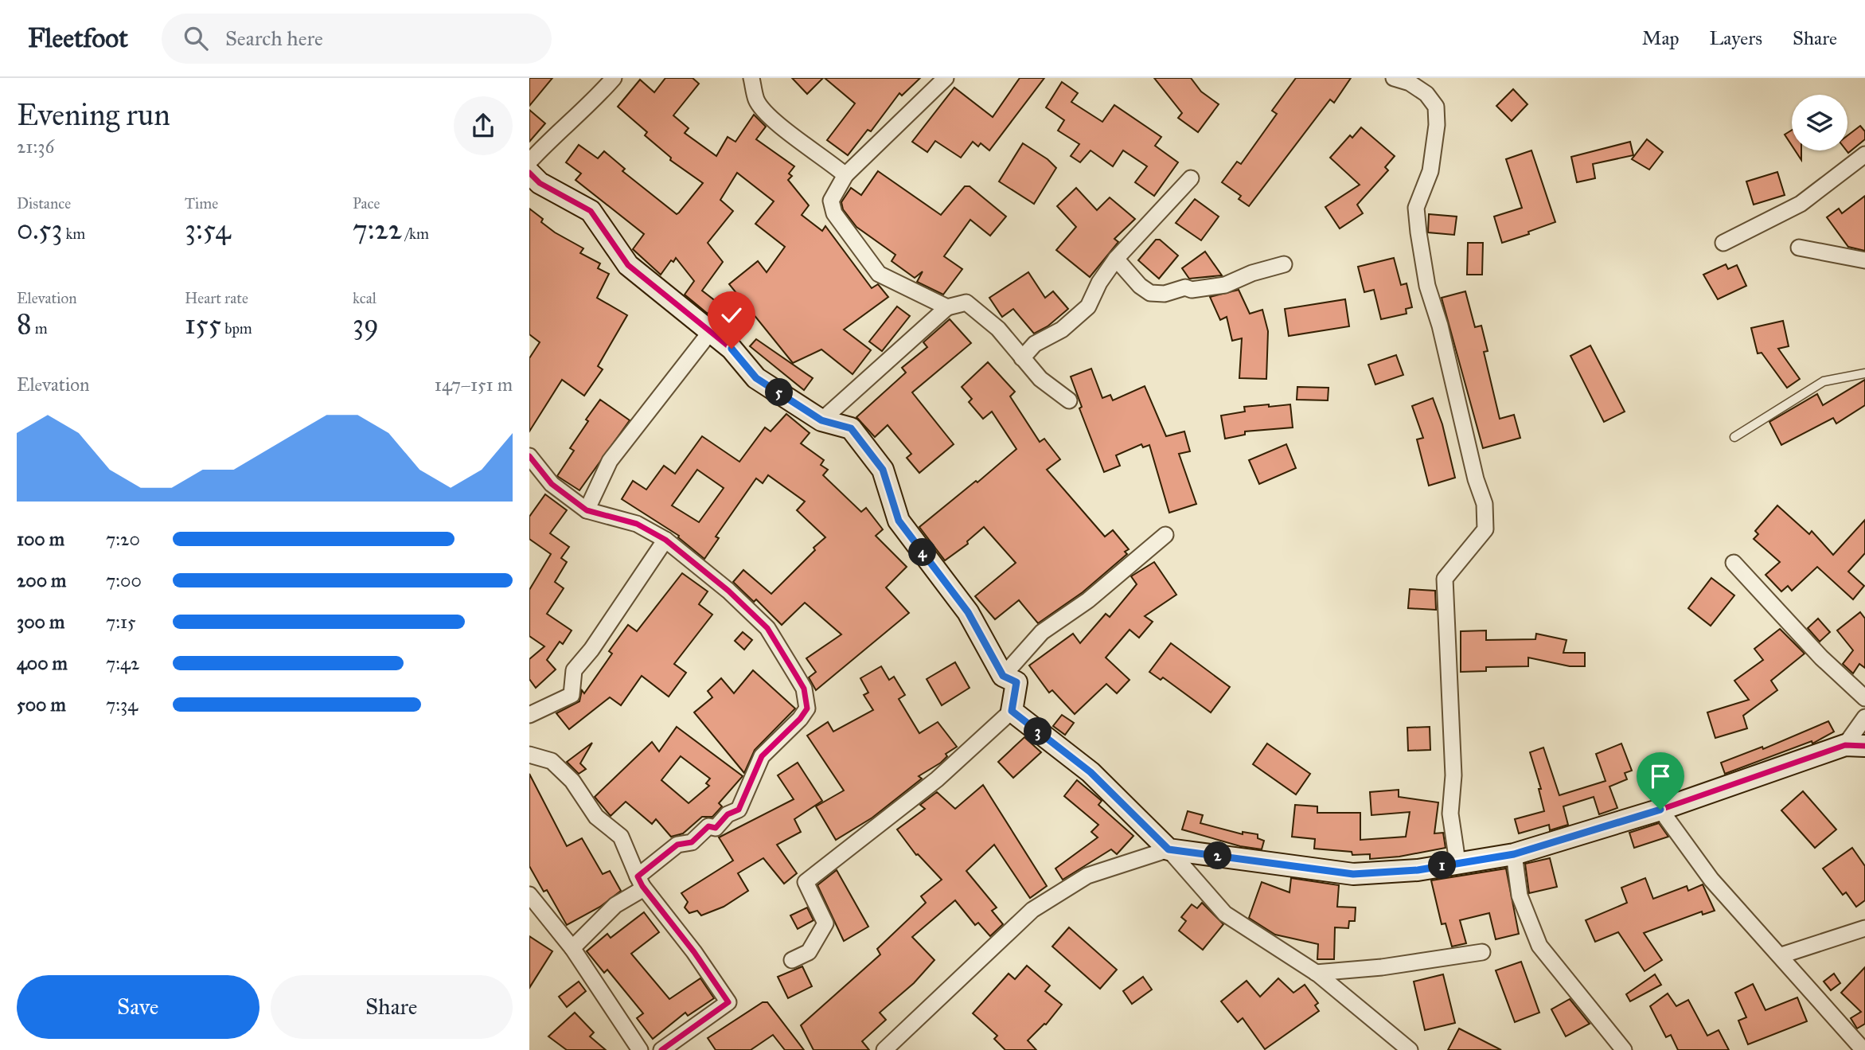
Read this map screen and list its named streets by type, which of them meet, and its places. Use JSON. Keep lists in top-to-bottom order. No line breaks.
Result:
{"page":{"header":"Fleetfoot","search":"Search here","nav":["Map","Layers","Share"],"heading":["Evening run","21:36"],"stats":[["Distance","0.53 km"],["Time","3:54"],["Pace","7:22 /km"],["Elevation","8 m"],["Heart rate","155 bpm"],["kcal","39"]],"chart":["Elevation","147–151 m"],"pins":["5","4","3","2","1"],"list":[{"name":"100 m","note":"7:20"},{"name":"200 m","note":"7:00"},{"name":"300 m","note":"7:15"},{"name":"400 m","note":"7:42"},{"name":"500 m","note":"7:34"}],"buttons":["Save","Share"]}}
